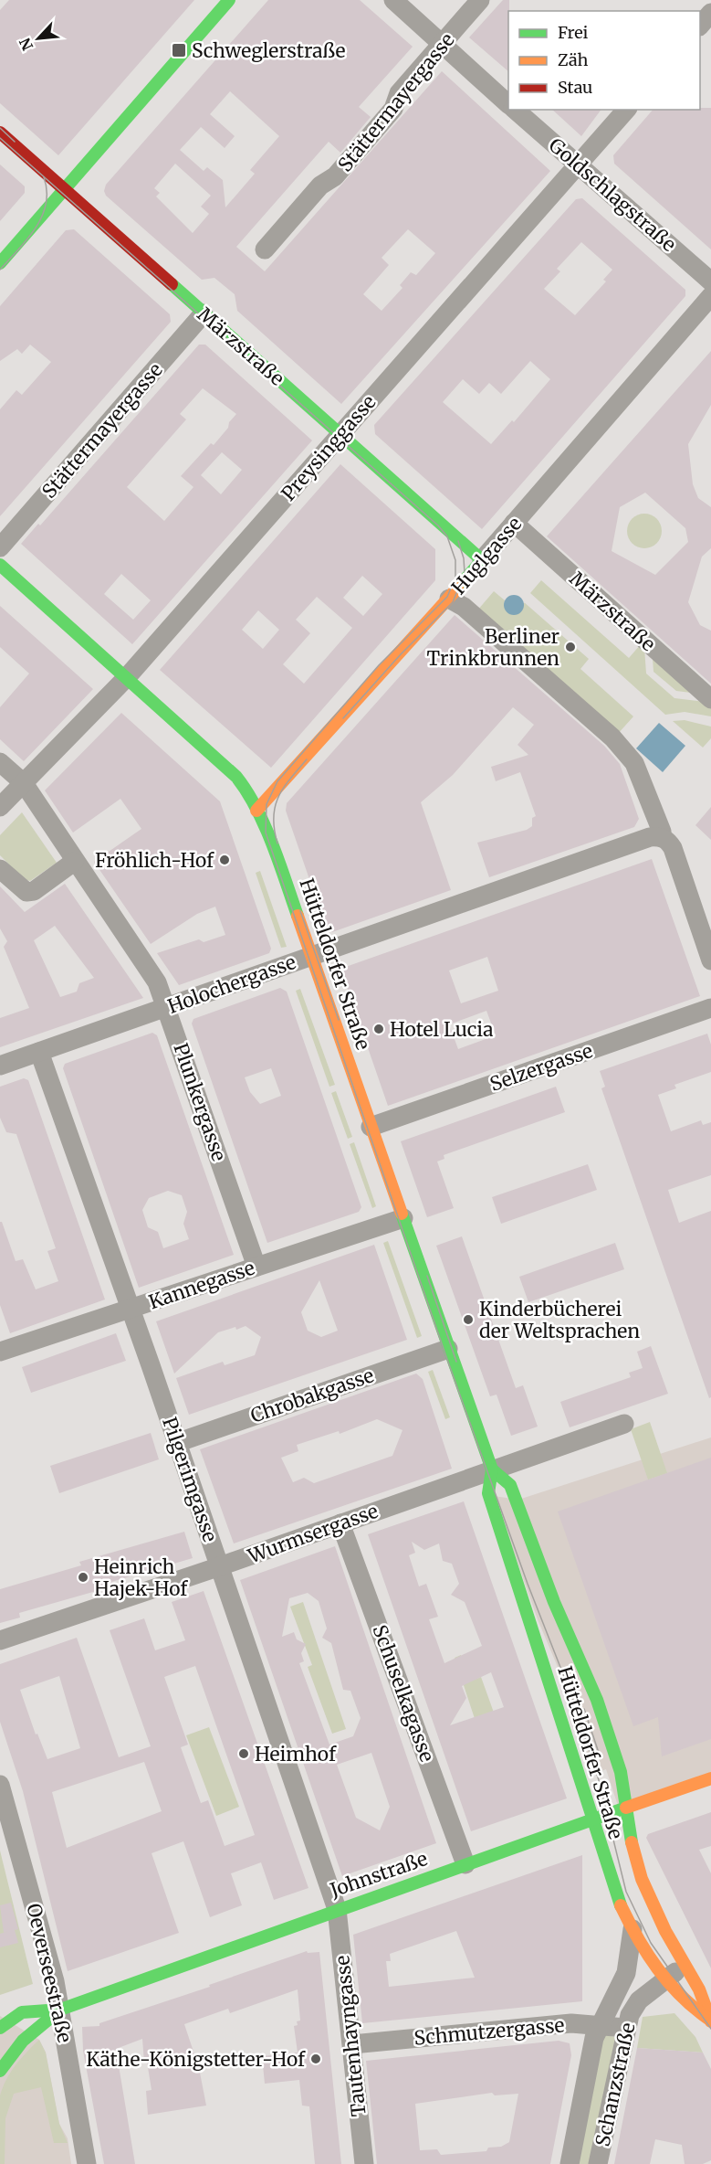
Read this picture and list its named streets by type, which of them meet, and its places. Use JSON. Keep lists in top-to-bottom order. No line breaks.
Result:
{"streets":{"main road":["Märzstraße","Huglgasse","Hütteldorfer Straße","Johnstraße"],"street":["Stättermayergasse","Goldschlagstraße","Preysinggasse","Holochergasse","Selzergasse","Plunkergasse","Kannegasse","Chrobakgasse","Pilgerimgasse","Wurmsergasse","Schuselkagasse","Oeverseestraße","Schmutzergasse","Tautenhayngasse","Schanzstraße"]},"crossings":[["Stättermayergasse","Märzstraße"],["Goldschlagstraße","Preysinggasse"],["Märzstraße","Preysinggasse"],["Märzstraße","Huglgasse"],["Preysinggasse","Hütteldorfer Straße"],["Preysinggasse","Plunkergasse"],["Huglgasse","Hütteldorfer Straße"],["Hütteldorfer Straße","Holochergasse"],["Hütteldorfer Straße","Selzergasse"],["Hütteldorfer Straße","Kannegasse"],["Hütteldorfer Straße","Chrobakgasse"],["Hütteldorfer Straße","Wurmsergasse"],["Hütteldorfer Straße","Johnstraße"],["Hütteldorfer Straße","Schanzstraße"],["Holochergasse","Plunkergasse"],["Holochergasse","Pilgerimgasse"],["Plunkergasse","Kannegasse"],["Kannegasse","Pilgerimgasse"],["Chrobakgasse","Pilgerimgasse"],["Pilgerimgasse","Wurmsergasse"],["Pilgerimgasse","Johnstraße"],["Pilgerimgasse","Tautenhayngasse"],["Wurmsergasse","Schuselkagasse"],["Schuselkagasse","Johnstraße"],["Johnstraße","Oeverseestraße"],["Johnstraße","Tautenhayngasse"],["Schmutzergasse","Tautenhayngasse"],["Schmutzergasse","Schanzstraße"]],"places":{"transit":["Schweglerstraße"],"other":["Berliner Trinkbrunnen","Fröhlich-Hof","Hotel Lucia","Kinderbücherei der Weltsprachen","Heinrich Hajek-Hof","Heimhof","Käthe-Königstetter-Hof"]},"legend":["Frei","Zäh","Stau"],"north":"bottom left"}
